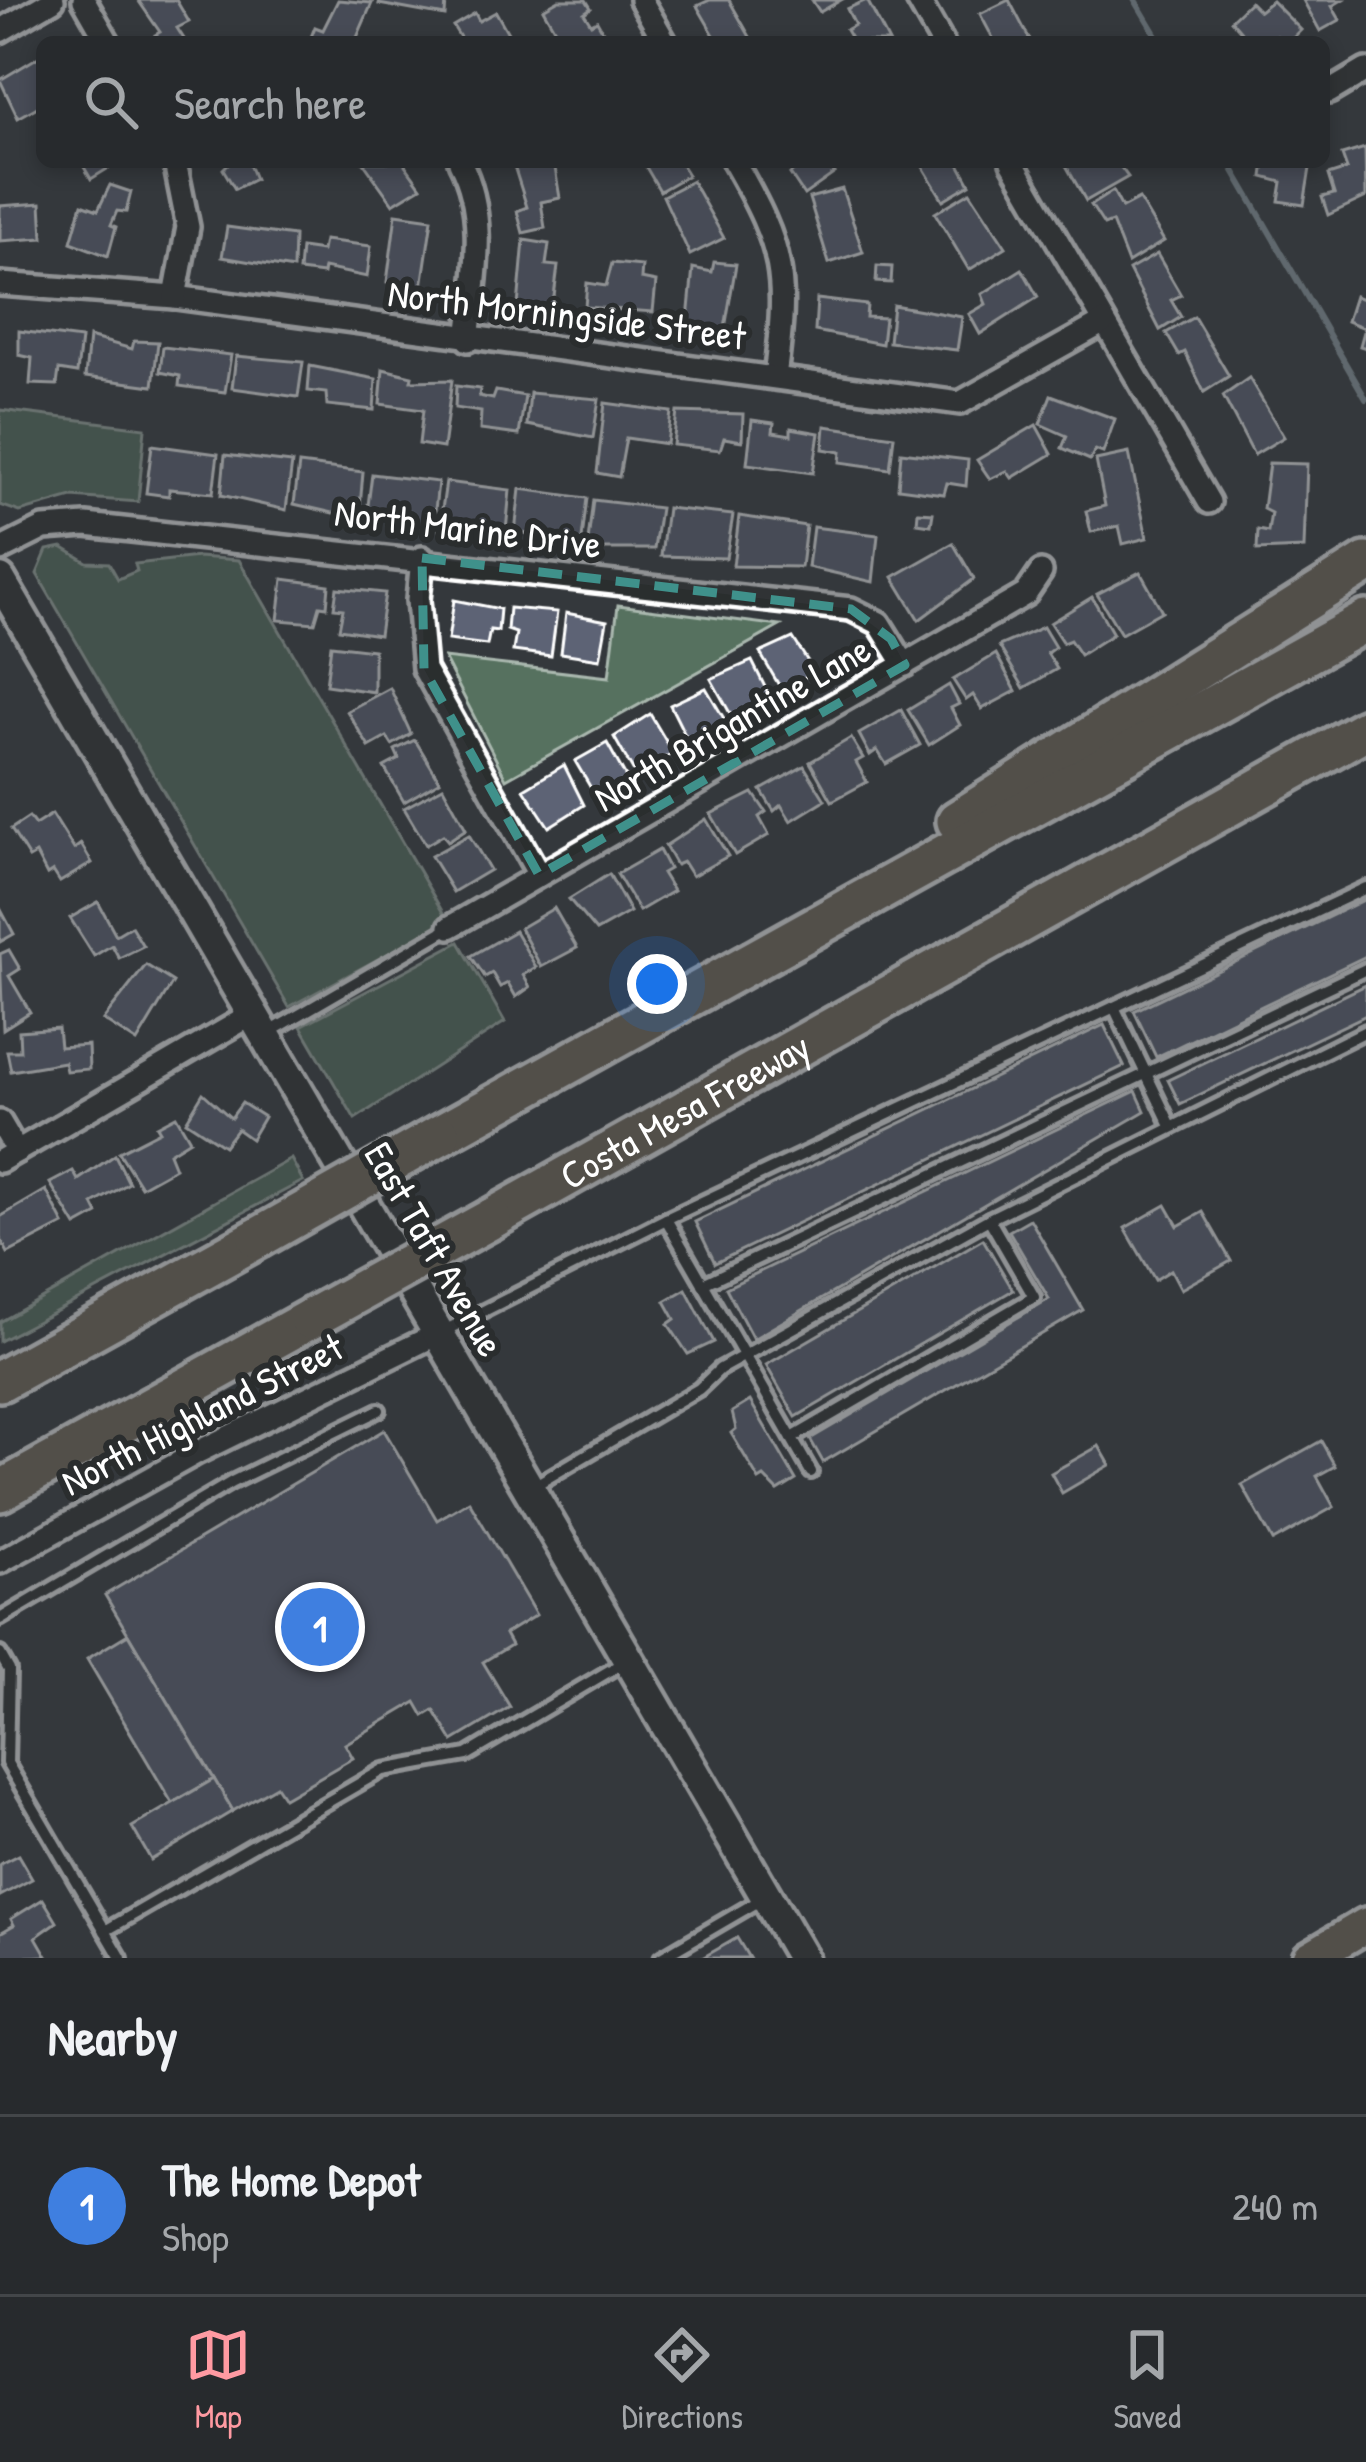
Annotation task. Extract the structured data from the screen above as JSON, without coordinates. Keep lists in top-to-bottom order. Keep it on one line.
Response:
{"streets":{"highway":["Costa Mesa Freeway"],"main road":["East Taft Avenue"],"street":["North Morningside Street","North Marine Drive","North Brigantine Lane","North Highland Street"]},"crossings":[["North Marine Drive","North Brigantine Lane"],["East Taft Avenue","North Highland Street"]],"page":{"search":"Search here","pins":"1","heading":"Nearby","list":[{"mark":"1","name":"The Home Depot","note":"Shop","value":"240 m"}],"nav":["Map","Directions","Saved"]}}
